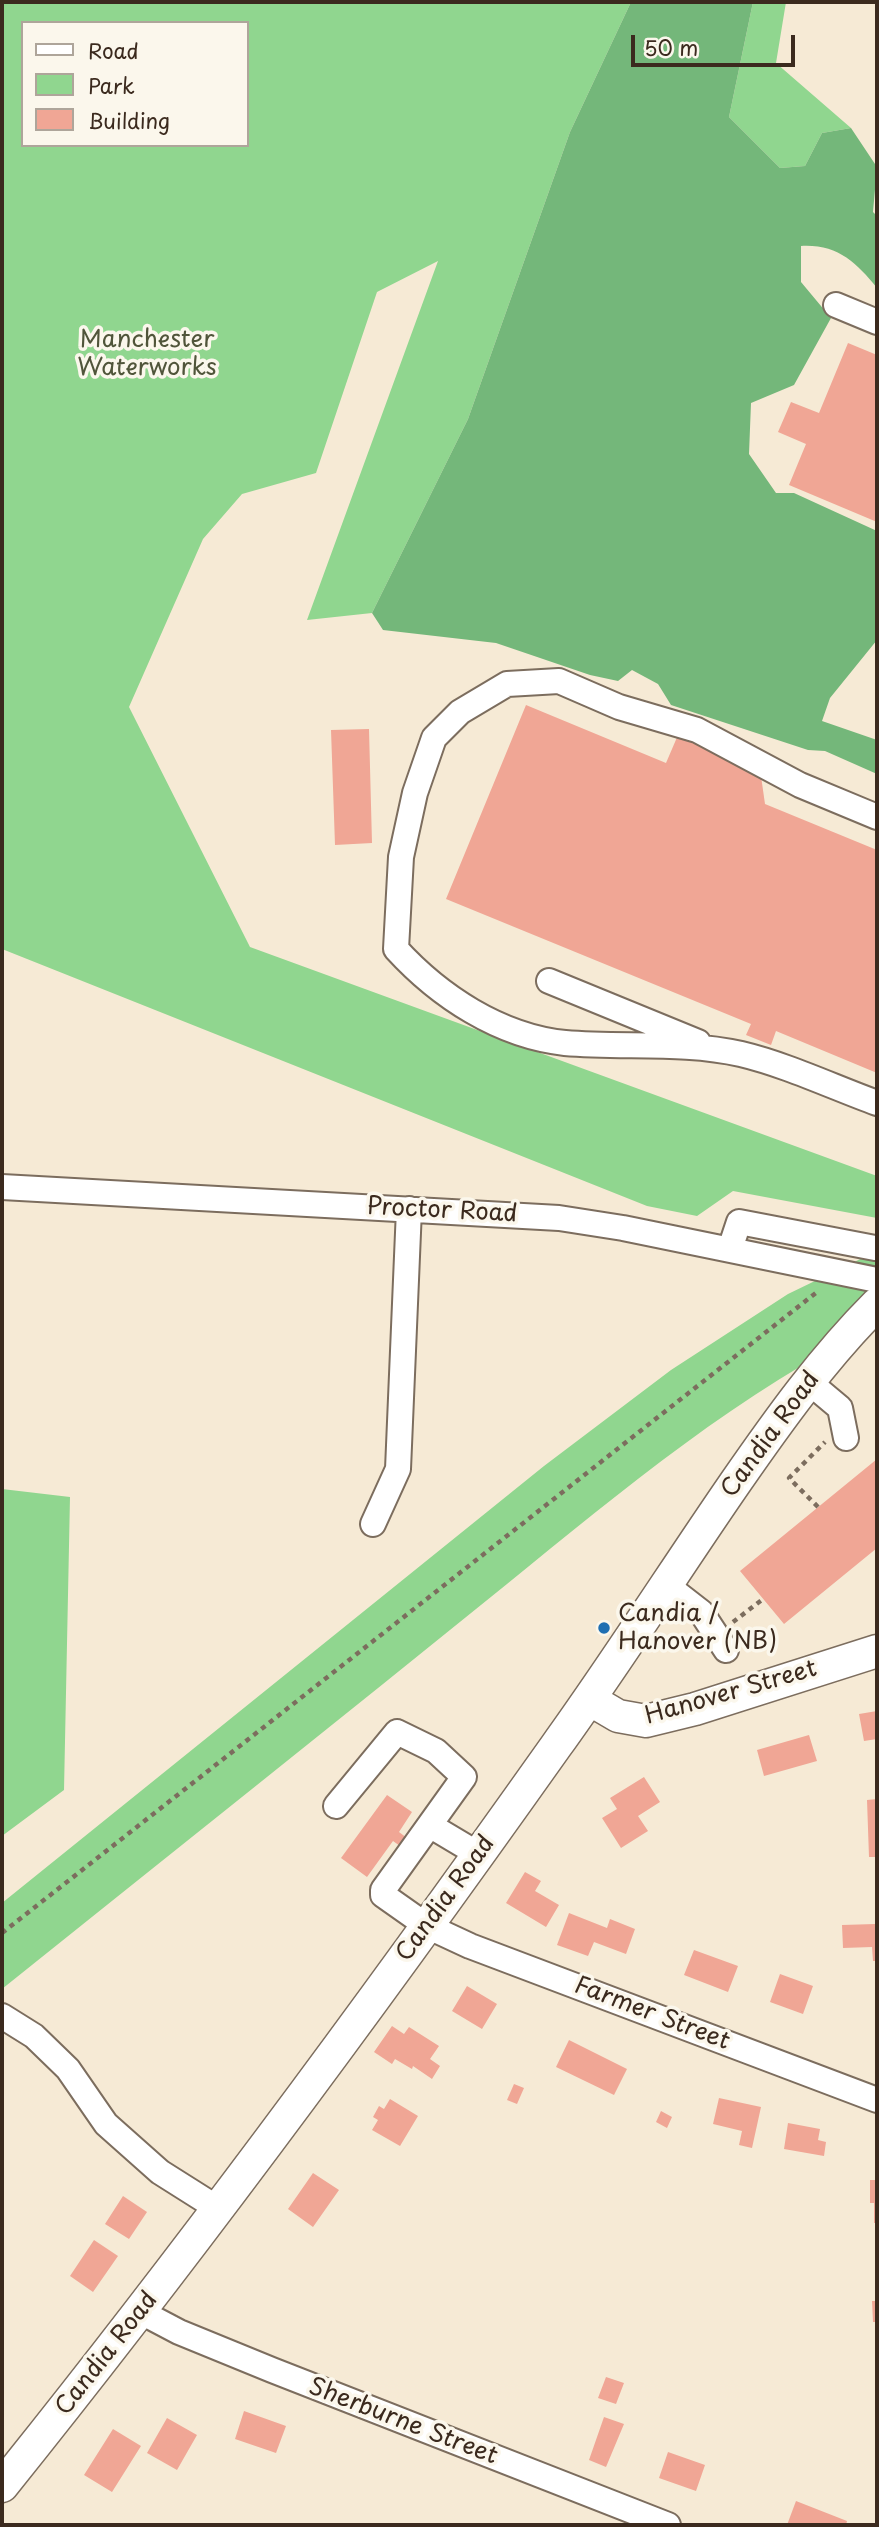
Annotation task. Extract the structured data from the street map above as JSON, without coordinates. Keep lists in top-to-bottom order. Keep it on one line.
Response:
{"streets":{"main road":["Candia Road","Hanover Street"],"street":["Proctor Road","Farmer Street","Sherburne Street"]},"crossings":[["Candia Road","Hanover Street"],["Candia Road","Farmer Street"],["Candia Road","Sherburne Street"]],"parks":["Manchester Waterworks"],"places":["Candia / Hanover (NB)"],"legend":["Road","Park","Building"],"scale_bar":"50 m"}
